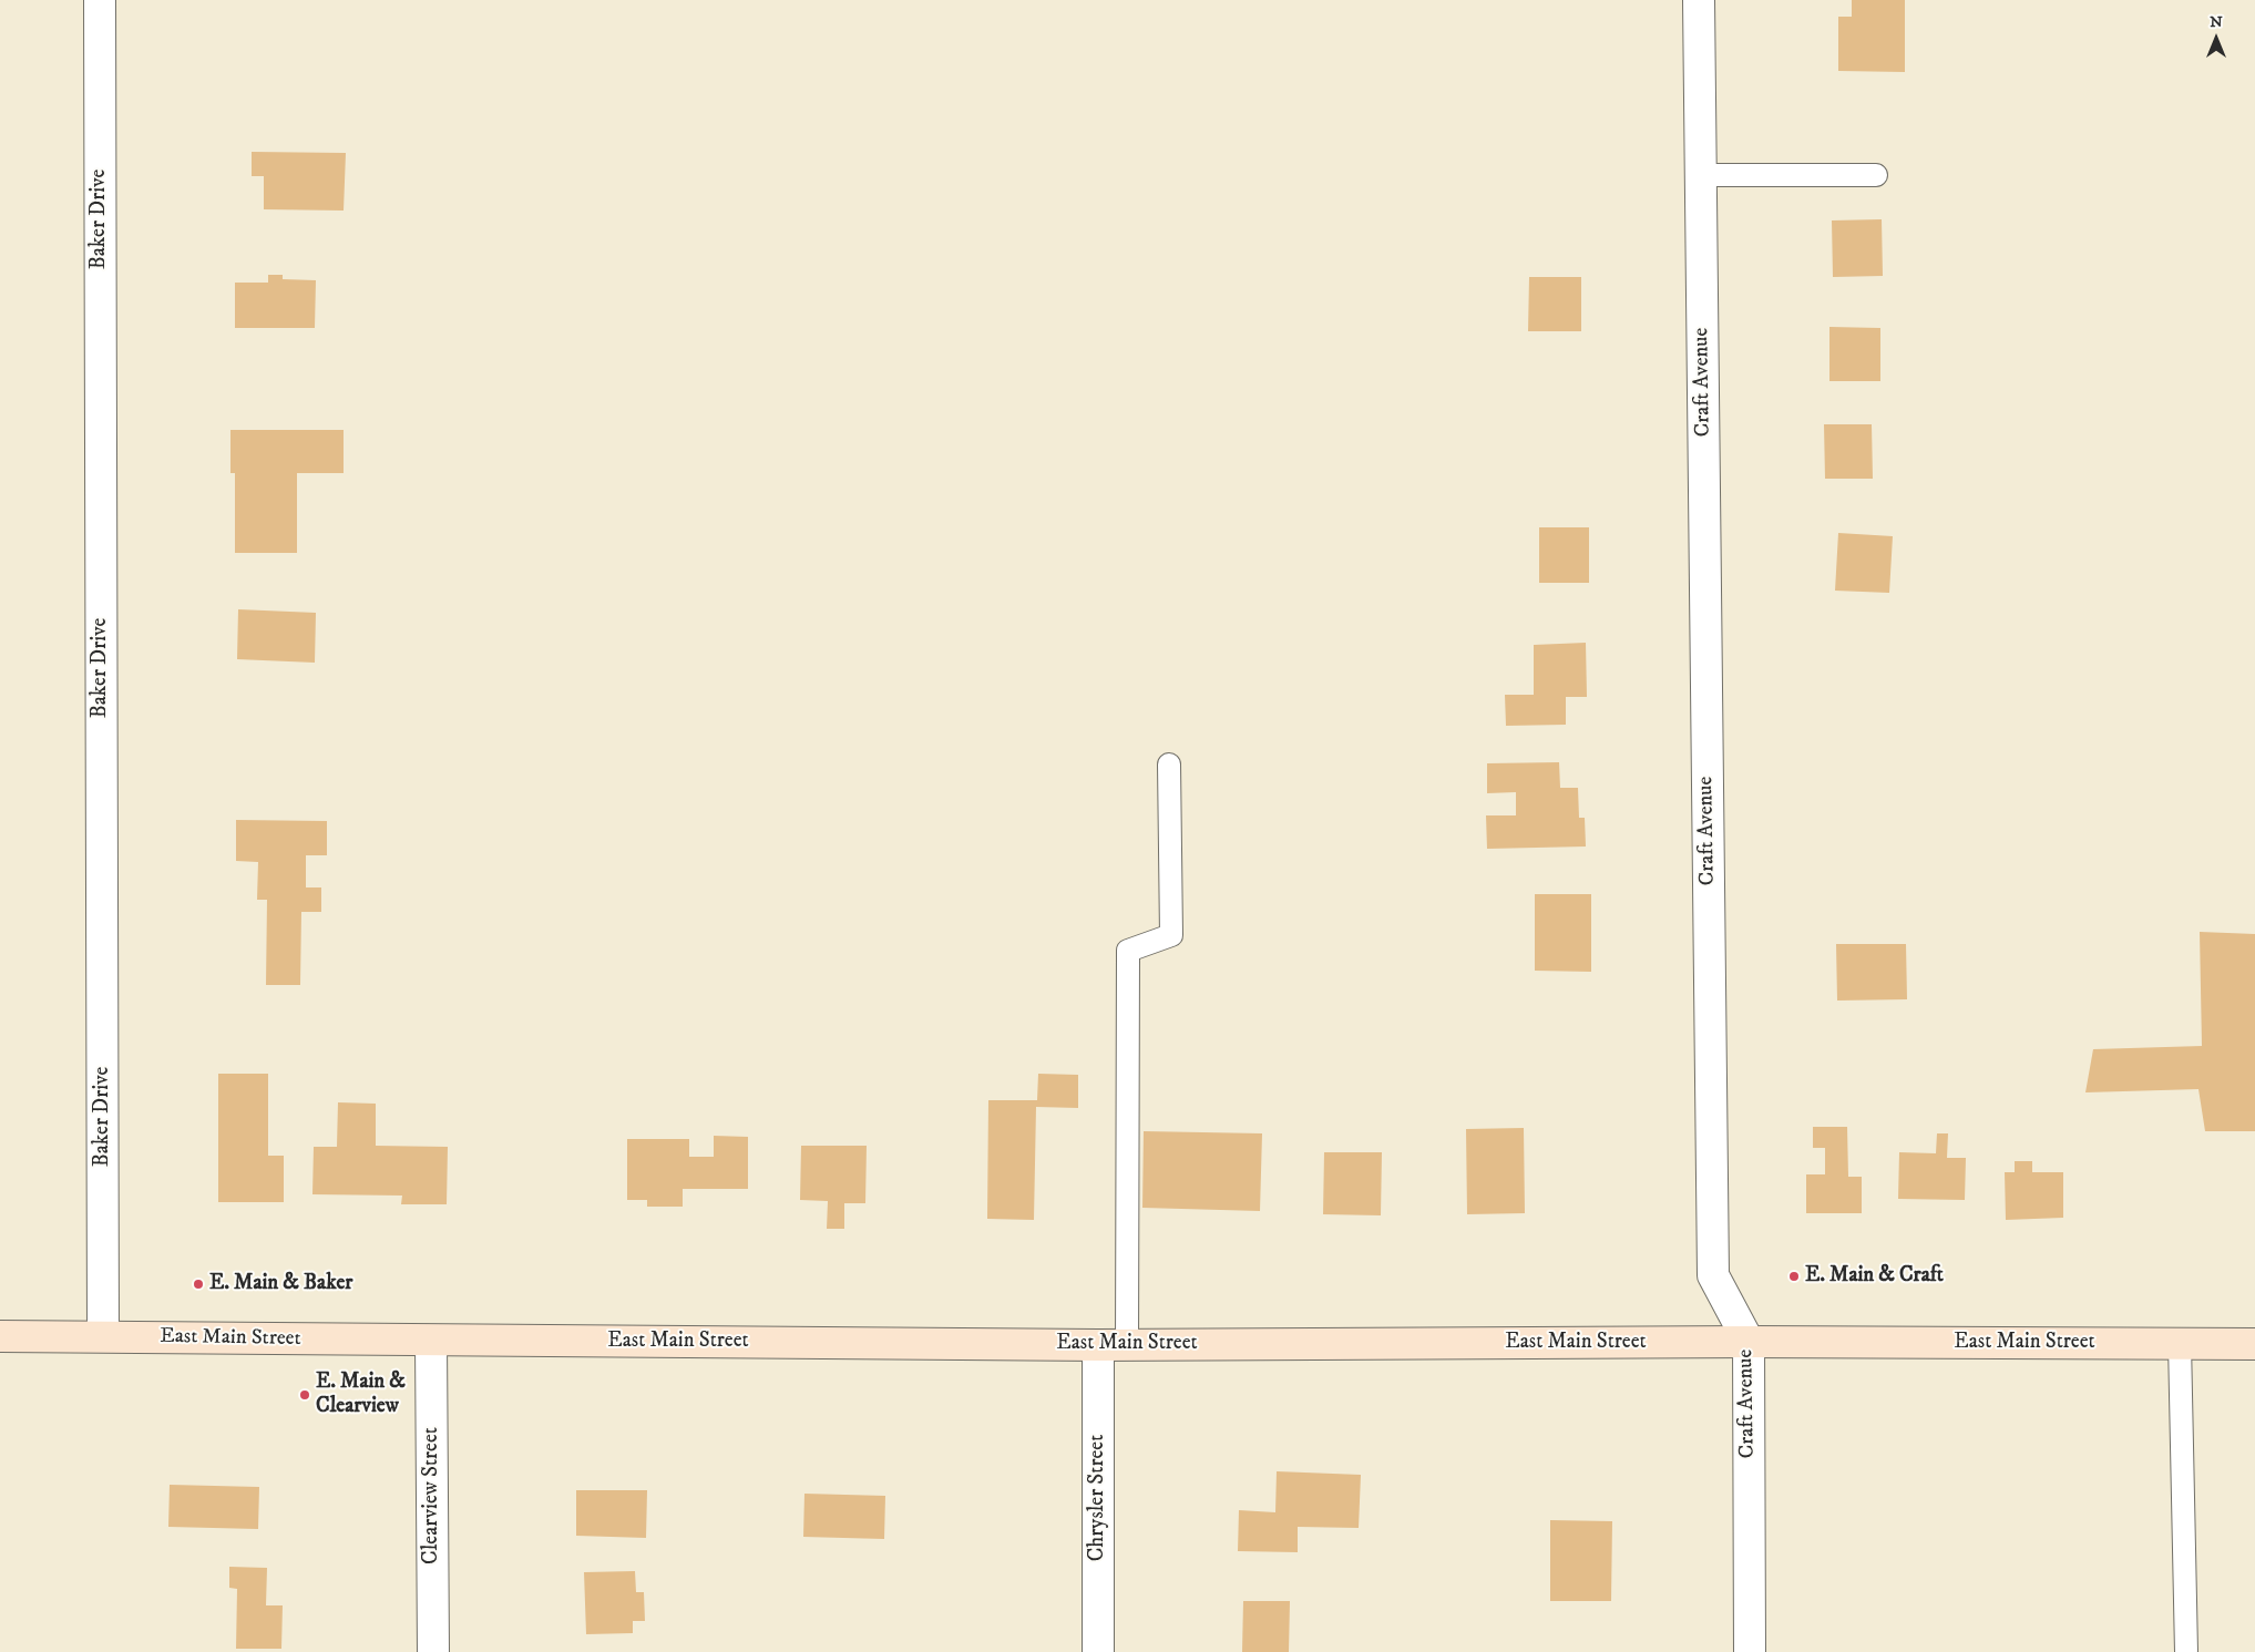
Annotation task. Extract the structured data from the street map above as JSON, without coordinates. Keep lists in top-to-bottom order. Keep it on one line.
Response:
{"streets":{"street":["Baker Drive","Craft Avenue","East Main Street","Clearview Street","Chrysler Street"]},"crossings":[["Baker Drive","East Main Street"],["Craft Avenue","East Main Street"],["East Main Street","Clearview Street"],["East Main Street","Chrysler Street"]],"places":["E. Main & Craft","E. Main & Baker","E. Main & Clearview"],"north":"top"}
